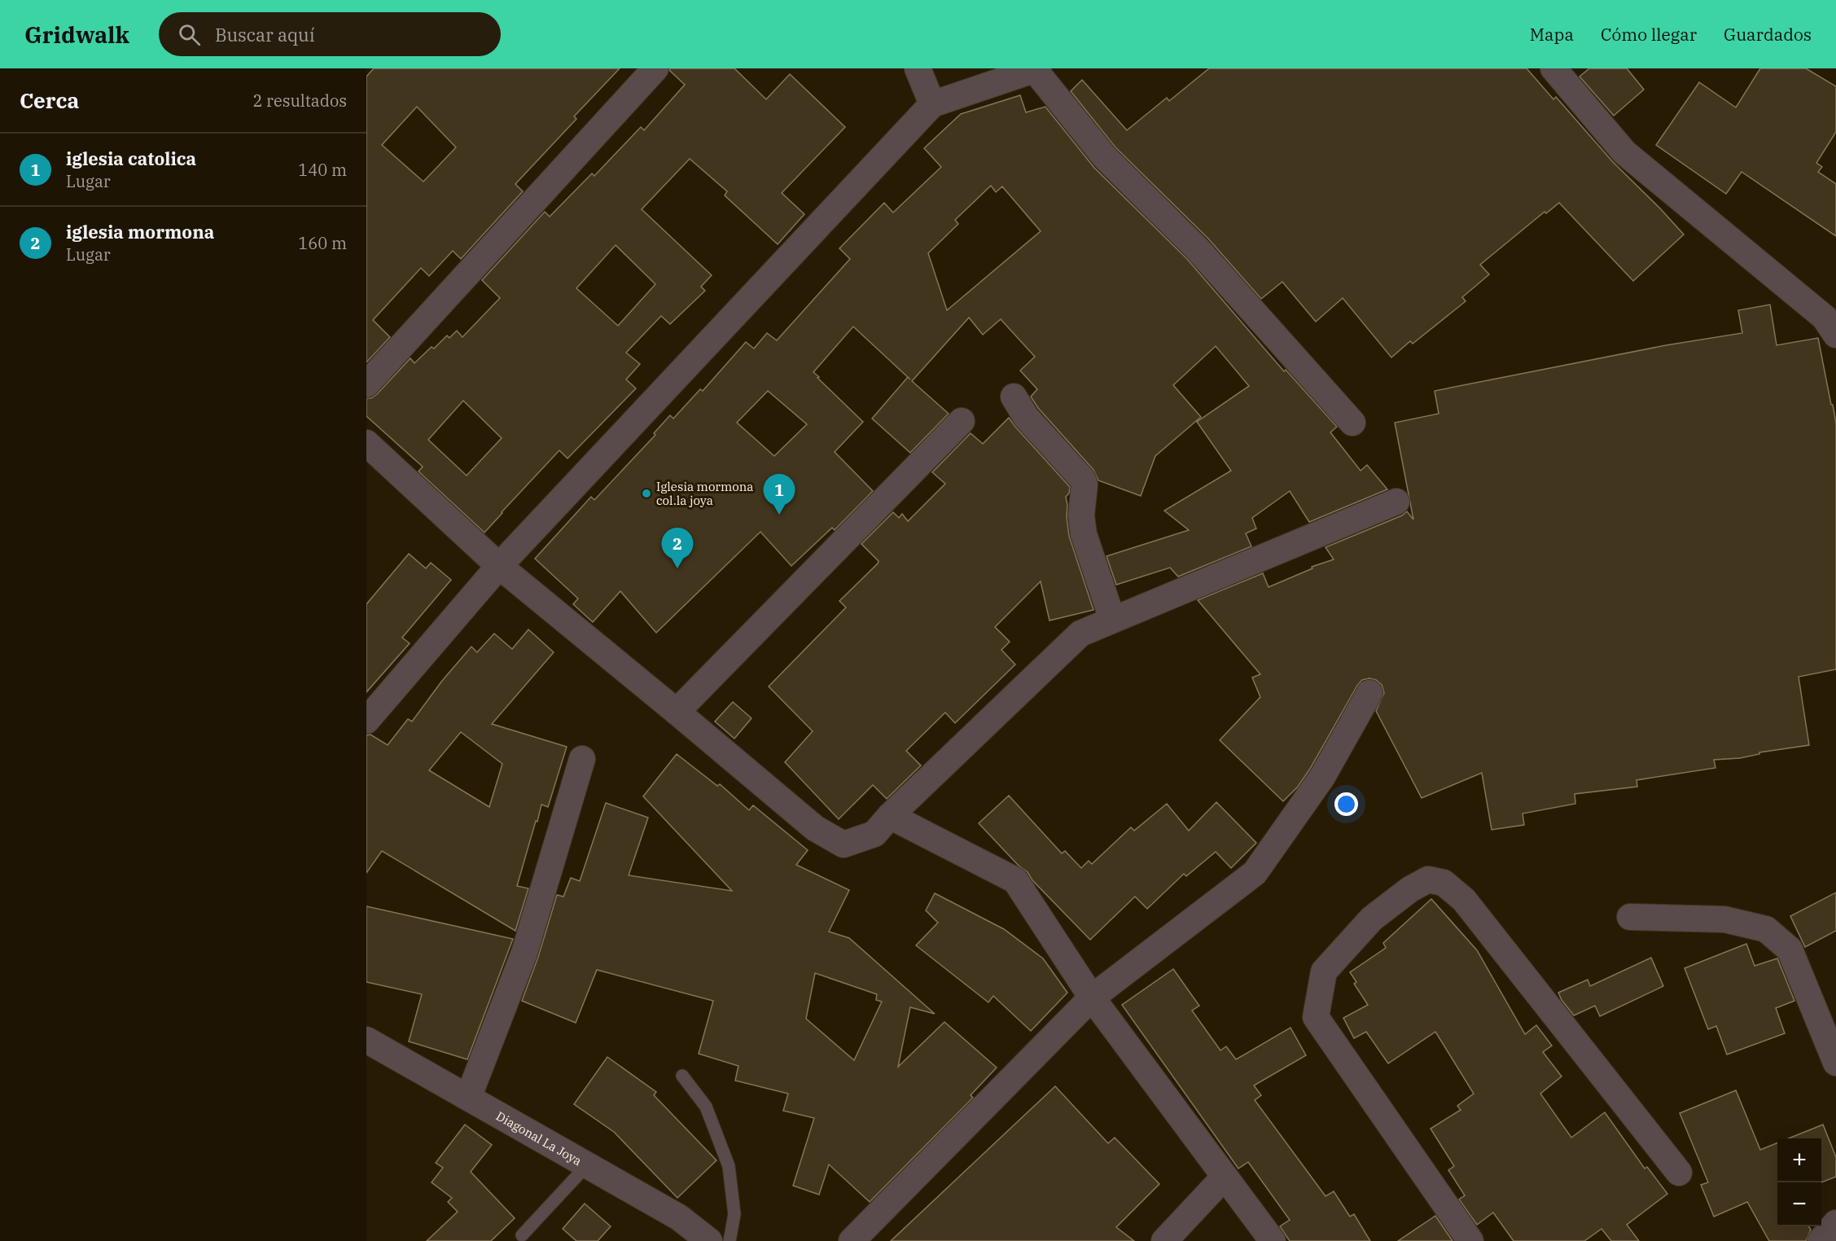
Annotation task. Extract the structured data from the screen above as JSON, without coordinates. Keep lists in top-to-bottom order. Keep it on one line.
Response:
{"streets":{"street":["Diagonal La Joya"]},"places":["Iglesia mormona col.la joya"],"page":{"header":"Gridwalk","search":"Buscar aquí","nav":["Mapa","Cómo llegar","Guardados"],"heading":["Cerca","2 resultados"],"list":[{"mark":"1","name":"iglesia catolica","note":"Lugar","value":"140 m"},{"mark":"2","name":"iglesia mormona","note":"Lugar","value":"160 m"}],"pins":["1","2"],"map_buttons":["+","−"]}}
